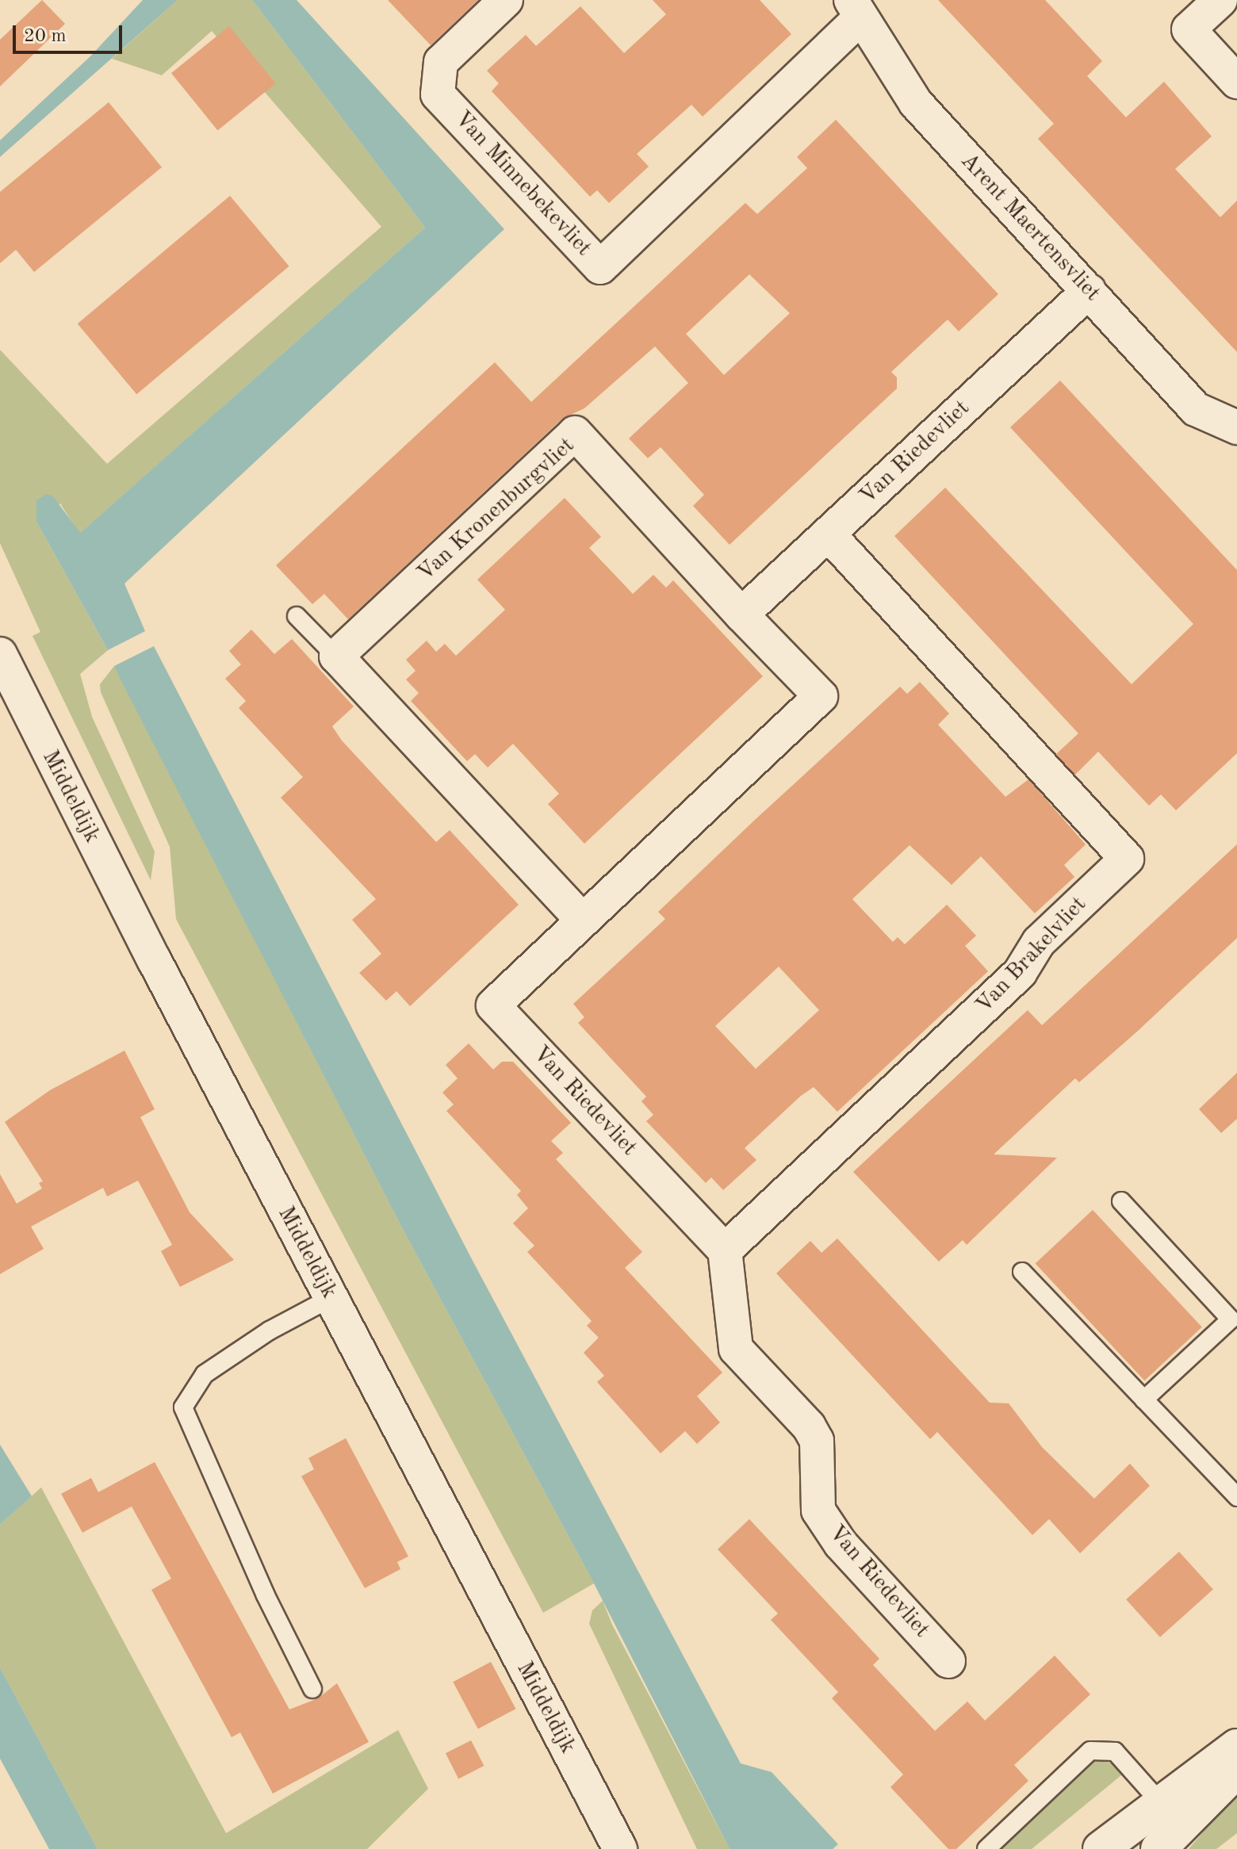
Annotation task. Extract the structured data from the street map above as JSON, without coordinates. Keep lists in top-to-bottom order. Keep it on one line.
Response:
{"streets":{"street":["Van Minnebekevliet","Arent Maertensvliet","Van Riedevliet","Van Kronenburgvliet","Middeldijk","Van Brakelvliet"]},"crossings":[["Van Minnebekevliet","Arent Maertensvliet"],["Arent Maertensvliet","Van Riedevliet"],["Van Riedevliet","Van Kronenburgvliet"],["Van Riedevliet","Van Brakelvliet"]],"scale_bar":"20 m"}
